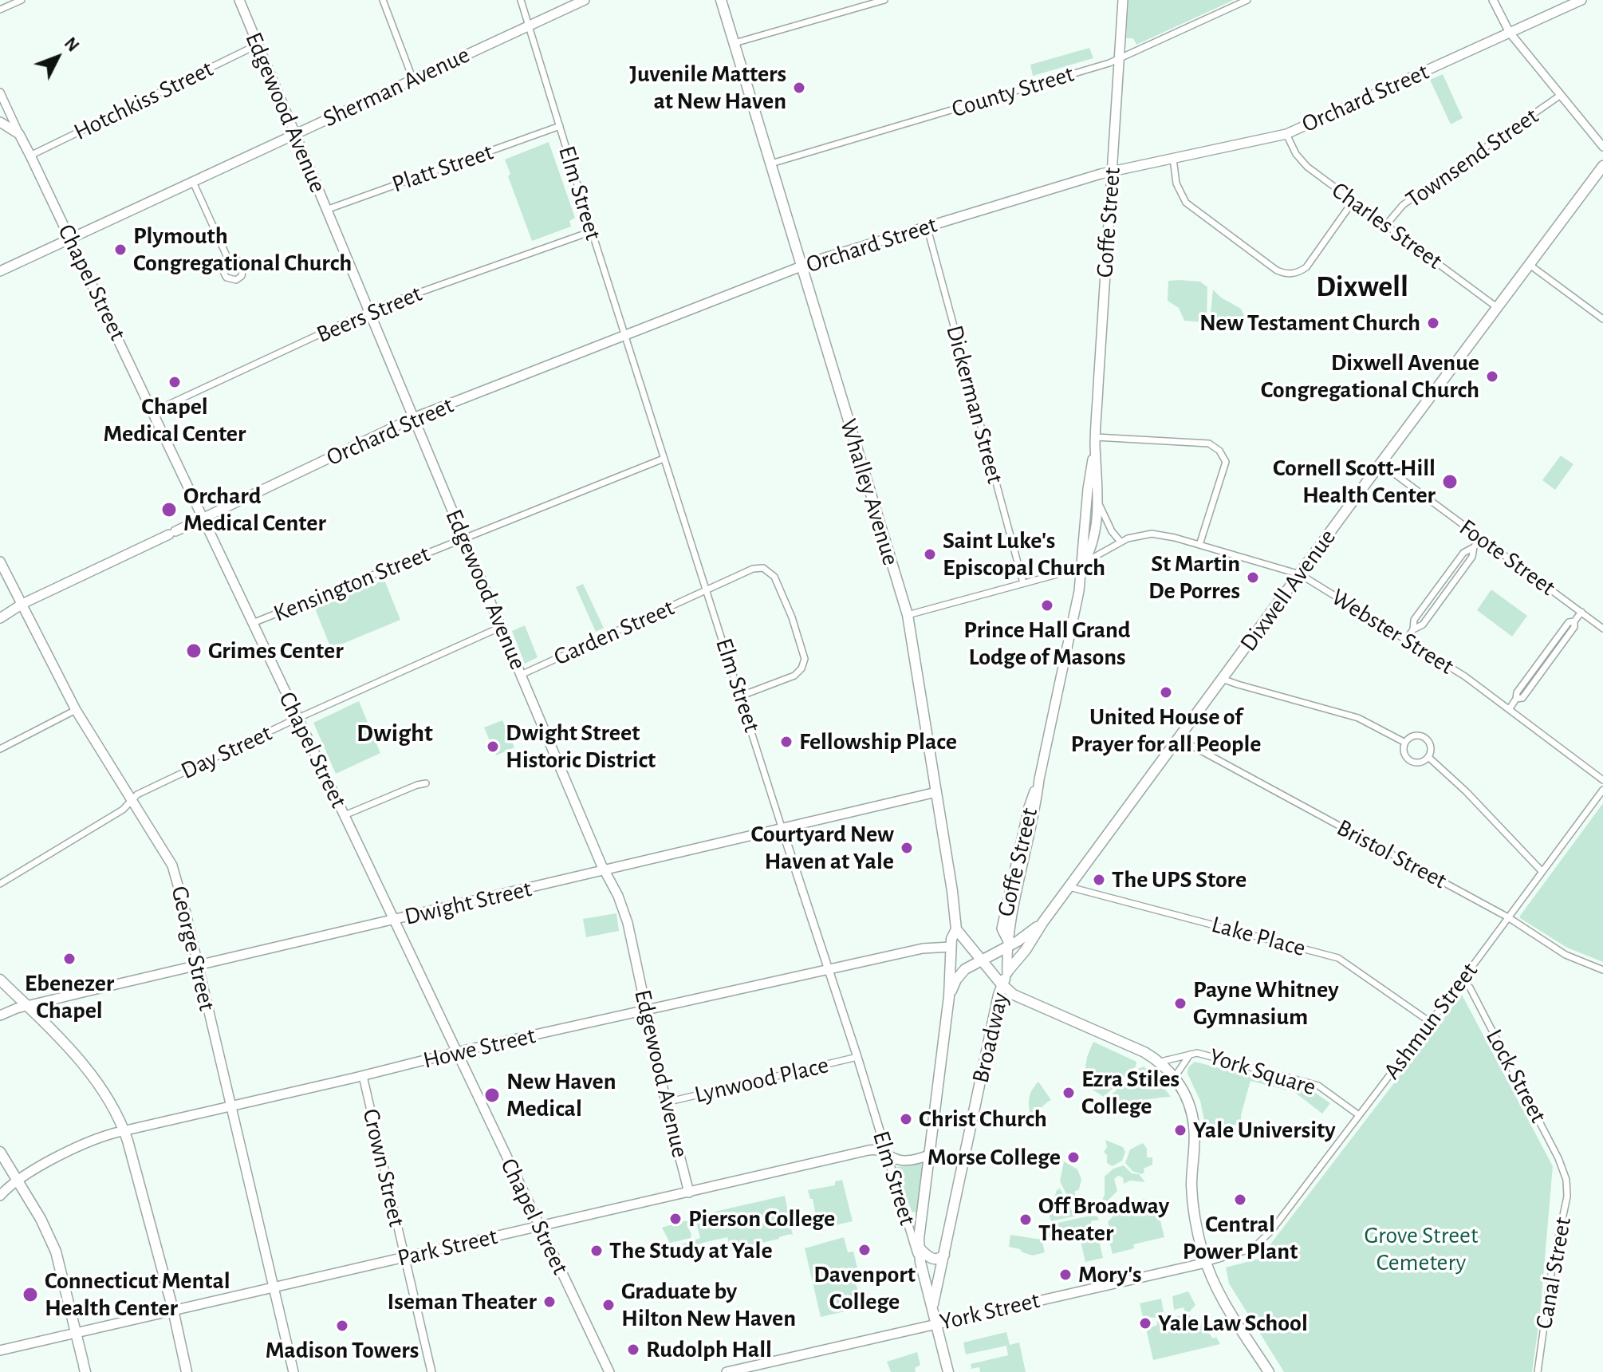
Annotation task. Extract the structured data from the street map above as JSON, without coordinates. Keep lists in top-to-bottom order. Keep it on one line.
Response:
{"streets":{"main road":["Sherman Avenue","Orchard Street","Edgewood Avenue","Elm Street","Goffe Street","Chapel Street","Whalley Avenue","Dixwell Avenue","Dwight Street","George Street","Broadway","Howe Street","Park Street","York Street"],"street":["County Street","Hotchkiss Street","Townsend Street","Platt Street","Charles Street","Beers Street","Dickerman Street","Foote Street","Kensington Street","Webster Street","Garden Street","Day Street","Bristol Street","Lake Place","Ashmun Street","York Square","Lock Street","Lynwood Place","Crown Street","Canal Street"]},"crossings":[["Sherman Avenue","Edgewood Avenue"],["Sherman Avenue","Elm Street"],["Sherman Avenue","Chapel Street"],["County Street","Goffe Street"],["County Street","Whalley Avenue"],["Orchard Street","Edgewood Avenue"],["Orchard Street","Elm Street"],["Orchard Street","Goffe Street"],["Orchard Street","Charles Street"],["Orchard Street","Chapel Street"],["Orchard Street","Dickerman Street"],["Orchard Street","Whalley Avenue"],["Orchard Street","George Street"],["Hotchkiss Street","Edgewood Avenue"],["Hotchkiss Street","Chapel Street"],["Edgewood Avenue","Platt Street"],["Edgewood Avenue","Beers Street"],["Edgewood Avenue","Kensington Street"],["Edgewood Avenue","Garden Street"],["Edgewood Avenue","Day Street"],["Edgewood Avenue","Dwight Street"],["Edgewood Avenue","Howe Street"],["Edgewood Avenue","Lynwood Place"],["Edgewood Avenue","Park Street"],["Townsend Street","Charles Street"],["Platt Street","Elm Street"],["Elm Street","Beers Street"],["Elm Street","Kensington Street"],["Elm Street","Garden Street"],["Elm Street","Dwight Street"],["Elm Street","Broadway"],["Elm Street","Howe Street"],["Elm Street","Lynwood Place"],["Elm Street","Park Street"],["Elm Street","York Street"],["Goffe Street","Dixwell Avenue"],["Goffe Street","Webster Street"],["Goffe Street","Broadway"],["Charles Street","Dixwell Avenue"],["Chapel Street","Beers Street"],["Chapel Street","Kensington Street"],["Chapel Street","Day Street"],["Chapel Street","Dwight Street"],["Chapel Street","Howe Street"],["Chapel Street","Park Street"],["Dickerman Street","Webster Street"],["Whalley Avenue","Dixwell Avenue"],["Whalley Avenue","Webster Street"],["Whalley Avenue","Dwight Street"],["Whalley Avenue","Broadway"],["Whalley Avenue","Howe Street"],["Foote Street","Dixwell Avenue"],["Dixwell Avenue","Webster Street"],["Dixwell Avenue","Bristol Street"],["Dixwell Avenue","Lake Place"],["Dixwell Avenue","Broadway"],["Day Street","George Street"],["Bristol Street","Ashmun Street"],["Dwight Street","George Street"],["Lake Place","Ashmun Street"],["George Street","Howe Street"],["George Street","Park Street"],["Ashmun Street","York Square"],["Ashmun Street","Lock Street"],["Ashmun Street","York Street"],["Broadway","Park Street"],["Howe Street","Crown Street"],["Lock Street","Canal Street"],["Crown Street","Park Street"]],"districts":["Dixwell","Dwight"],"parks":["Grove Street Cemetery"],"places":["Juvenile Matters at New Haven","Plymouth Congregational Church","New Testament Church","Dixwell Avenue Congregational Church","Chapel Medical Center","Cornell Scott-Hill Health Center","Orchard Medical Center","Saint Luke's Episcopal Church","St Martin De Porres","Prince Hall Grand Lodge of Masons","Grimes Center","United House of Prayer for all People","Fellowship Place","Dwight Street Historic District","Courtyard New Haven at Yale","The UPS Store","Ebenezer Chapel","Payne Whitney Gymnasium","Ezra Stiles College","New Haven Medical","Christ Church","Yale University","Morse College","Central Power Plant","Pierson College","Off Broadway Theater","Davenport College","The Study at Yale","Mory's","Connecticut Mental Health Center","Iseman Theater","Graduate by Hilton New Haven","Yale Law School","Madison Towers","Rudolph Hall"],"north":"top right"}
